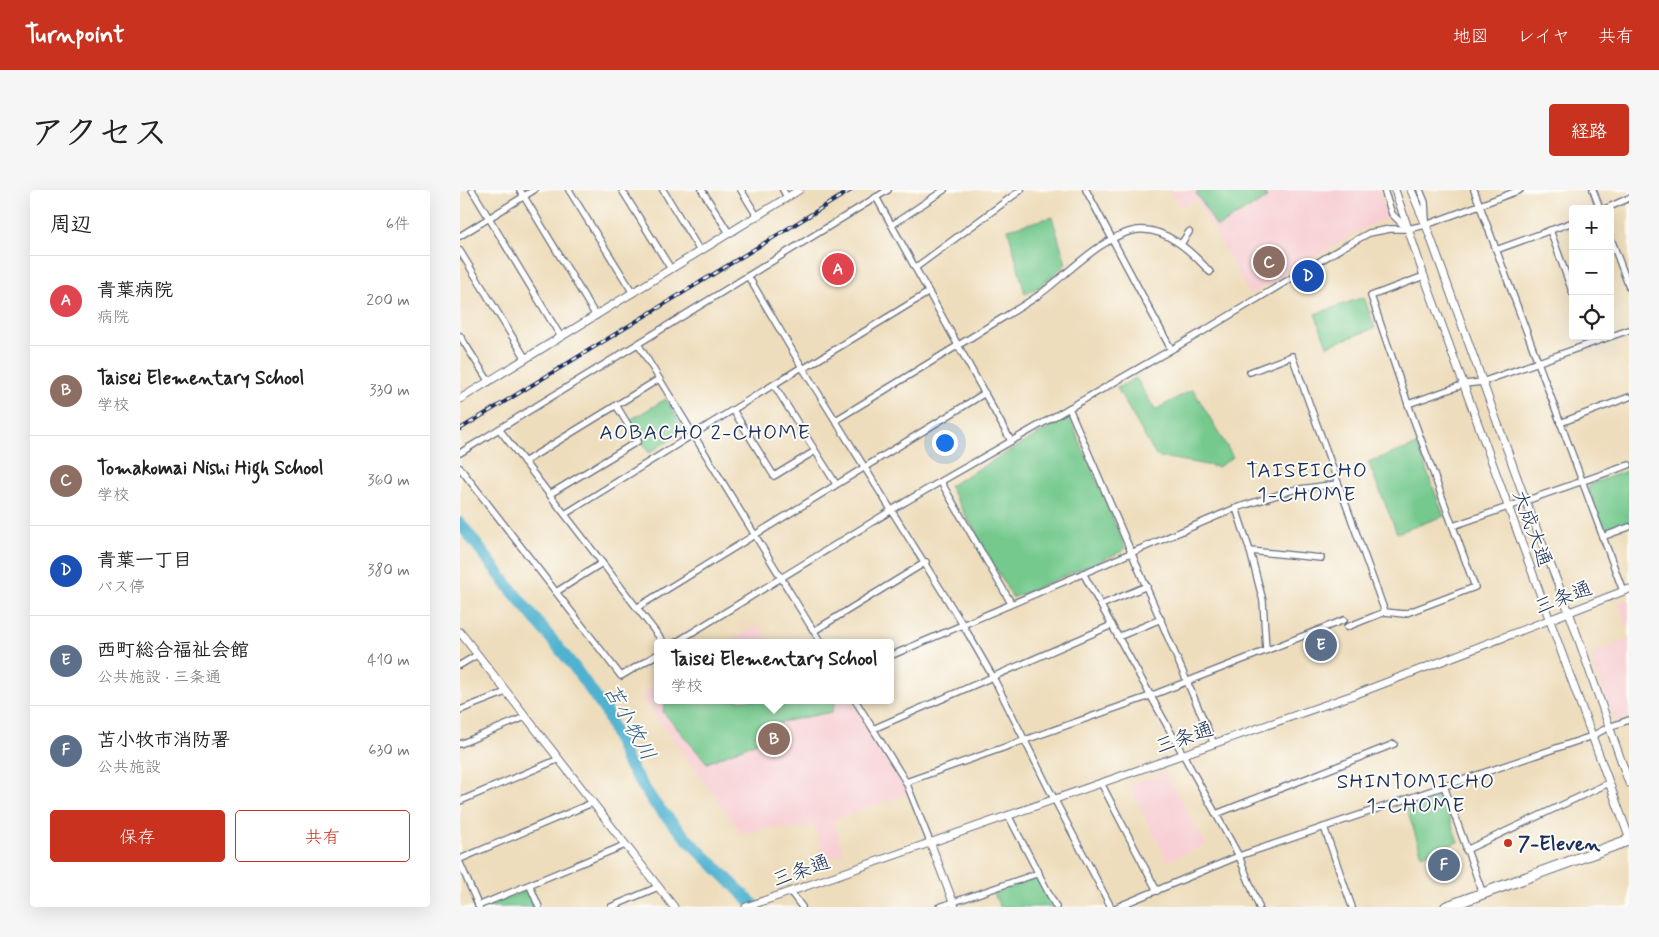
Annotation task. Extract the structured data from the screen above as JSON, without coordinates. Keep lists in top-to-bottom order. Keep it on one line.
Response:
{"streets":{"street":["大成大通","三条通"]},"crossings":[["大成大通","三条通"]],"districts":["AOBACHO 2-CHOME","TAISEICHO 1-CHOME","SHINTOMICHO 1-CHOME"],"water":["苫小牧川"],"places":["7-Eleven"],"page":{"header":"Turnpoint","nav":["地図","レイヤ","共有"],"title":"アクセス","buttons":["経路",["保存","共有"]],"heading":["周辺","6件"],"map_buttons":["+","−"],"pins":["C","A","D","E","B","F"],"list":[{"mark":"A","name":"青葉病院","note":"病院","value":"200 m"},{"mark":"B","name":"Taisei Elementary School","note":"学校","value":"330 m"},{"mark":"C","name":"Tomakomai Nishi High School","note":"学校","value":"360 m"},{"mark":"D","name":"青葉一丁目","note":"バス停","value":"380 m"},{"mark":"E","name":"西町総合福祉会館","note":"公共施設 · 三条通","value":"410 m"},{"mark":"F","name":"苫小牧市消防署","note":"公共施設","value":"630 m"}],"popup":["Taisei Elementary School","学校"]}}
